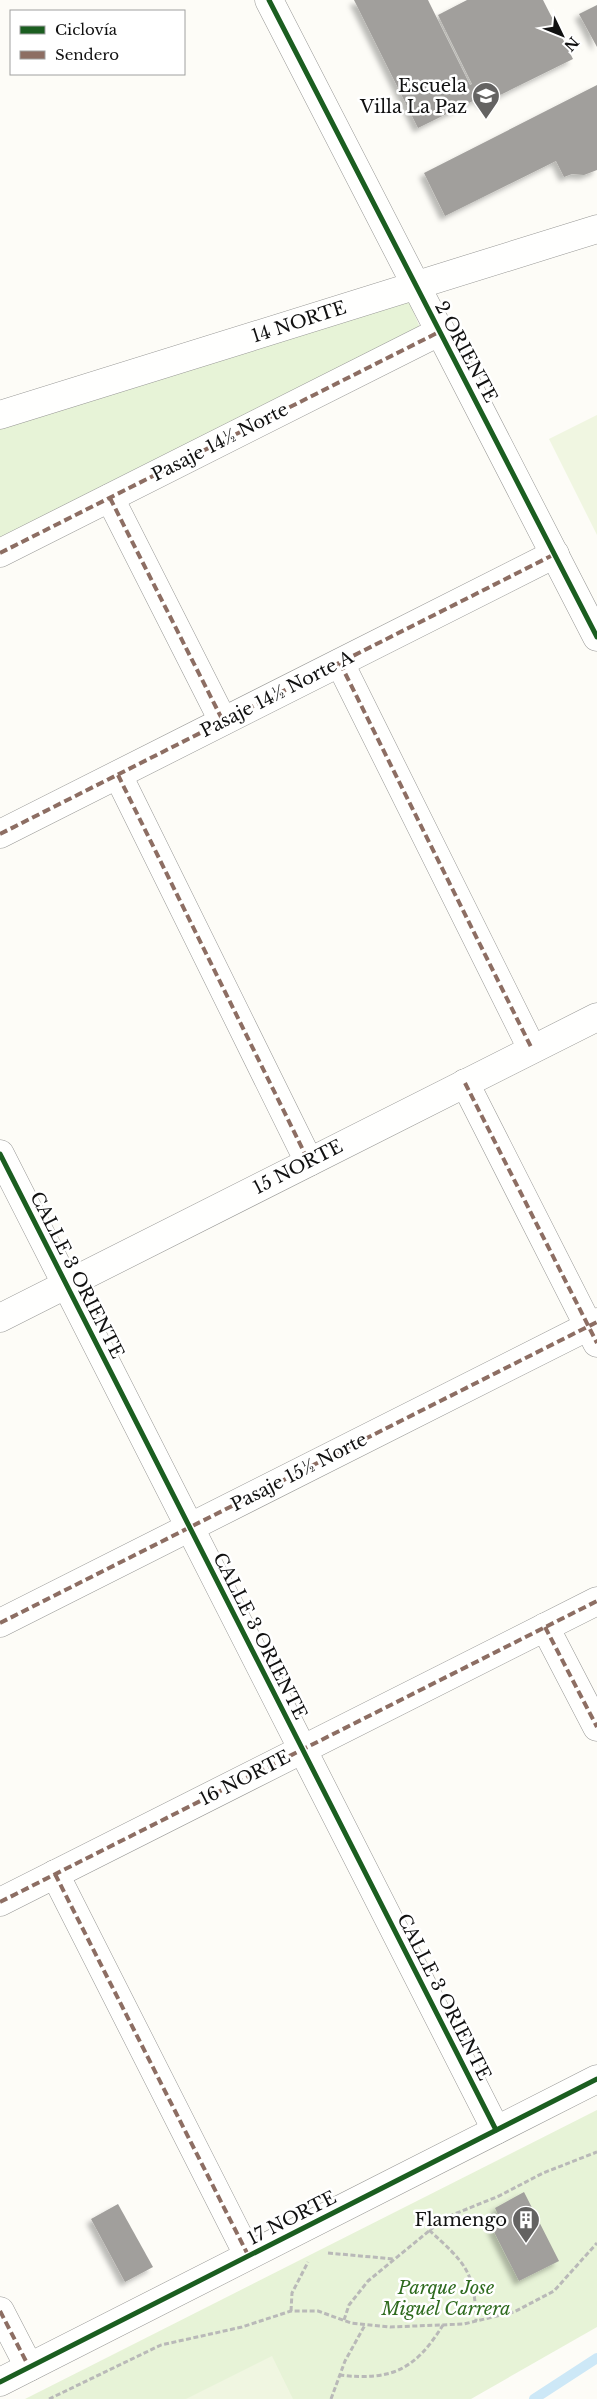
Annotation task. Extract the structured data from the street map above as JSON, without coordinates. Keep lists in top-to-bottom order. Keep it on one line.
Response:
{"streets":{"street":["14 NORTE","2 ORIENTE","Pasaje 14½ Norte","Pasaje 14½ Norte A","15 NORTE","CALLE 3 ORIENTE","Pasaje 15½ Norte","16 NORTE","17 NORTE"]},"crossings":[["14 NORTE","2 ORIENTE"],["2 ORIENTE","Pasaje 14½ Norte"],["2 ORIENTE","Pasaje 14½ Norte A"],["15 NORTE","CALLE 3 ORIENTE"],["CALLE 3 ORIENTE","Pasaje 15½ Norte"],["CALLE 3 ORIENTE","16 NORTE"],["CALLE 3 ORIENTE","17 NORTE"]],"parks":["Parque Jose Miguel Carrera"],"places":{"school or university":["Escuela Villa La Paz"],"building":["Flamengo"]},"legend":["Ciclovía","Sendero"],"north":"bottom right"}
